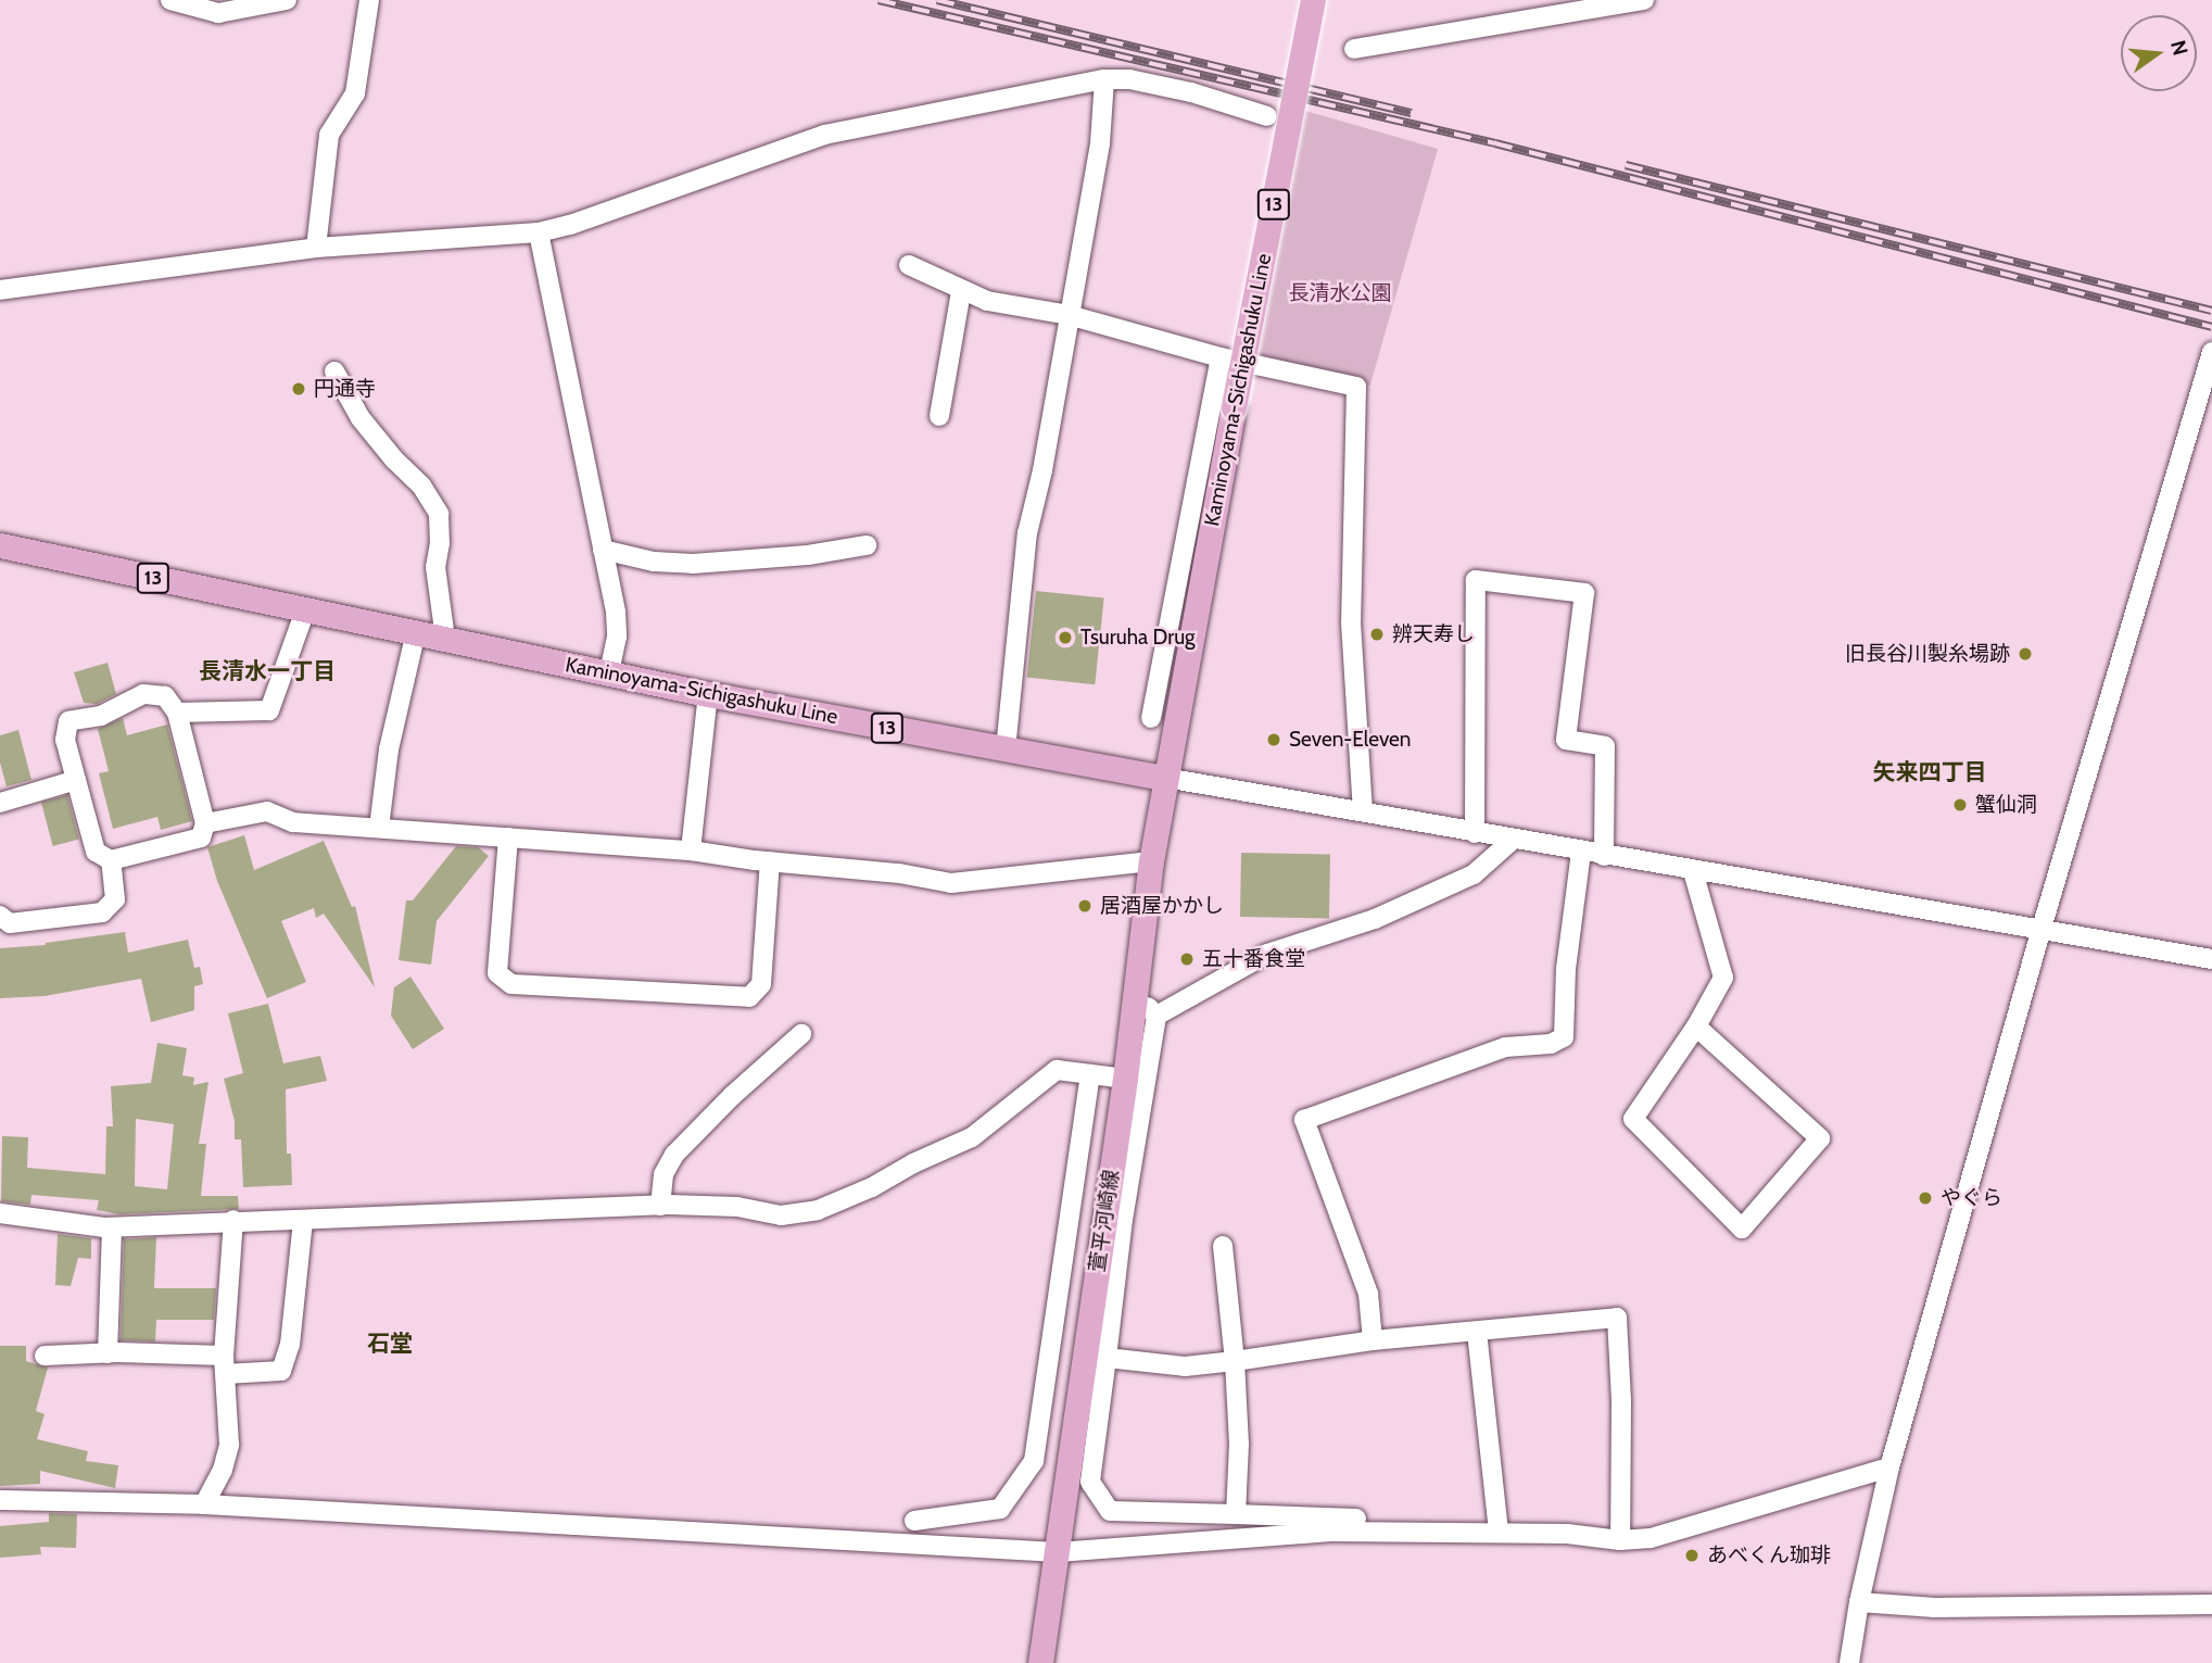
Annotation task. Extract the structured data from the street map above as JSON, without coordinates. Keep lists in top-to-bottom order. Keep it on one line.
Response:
{"streets":{"main road":["13","Kaminoyama-Sichigashuku Line","萱平河崎線"]},"crossings":[["Kaminoyama-Sichigashuku Line","萱平河崎線"]],"districts":["長清水一丁目","矢来四丁目","石堂"],"parks":["長清水公園"],"places":["円通寺","辨天寿し","Tsuruha Drug","旧長谷川製糸場跡","Seven-Eleven","蟹仙洞","居酒屋かかし","五十番食堂","やぐら","あべくん珈琲"],"north":"right"}
